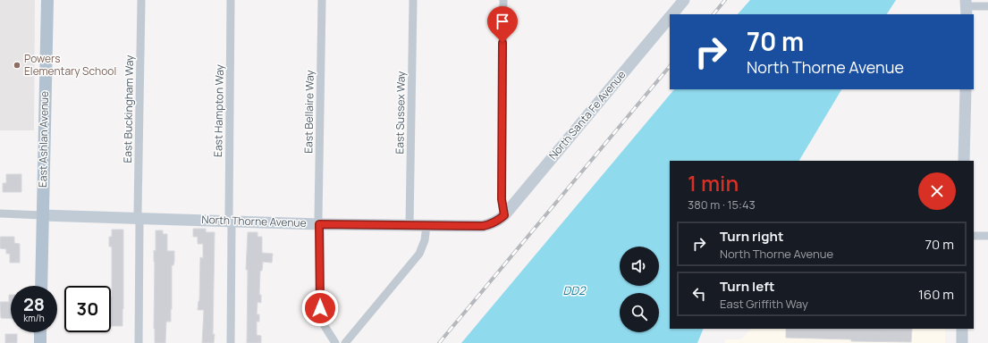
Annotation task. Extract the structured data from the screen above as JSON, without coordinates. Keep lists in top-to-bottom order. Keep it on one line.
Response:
{"streets":{"main road":["East Ashlan Avenue"],"street":["East Buckingham Way","East Hampton Way","East Bellaire Way","East Sussex Way","North Santa Fe Avenue","North Thorne Avenue"]},"crossings":[["East Buckingham Way","North Thorne Avenue"],["East Hampton Way","North Thorne Avenue"],["East Bellaire Way","North Thorne Avenue"],["East Sussex Way","North Thorne Avenue"],["North Santa Fe Avenue","North Thorne Avenue"],["East Ashlan Avenue","North Thorne Avenue"]],"water":["DD2"],"places":["Powers Elementary School"],"page":{"turn":["70 m","North Thorne Avenue"],"heading":["1 min","380 m · 15:43"],"list":[{"name":"Turn right","note":"North Thorne Avenue","value":"70 m"},{"name":"Turn left","note":"East Griffith Way","value":"160 m"}],"speed":"28 km/h","limit":"30"}}
